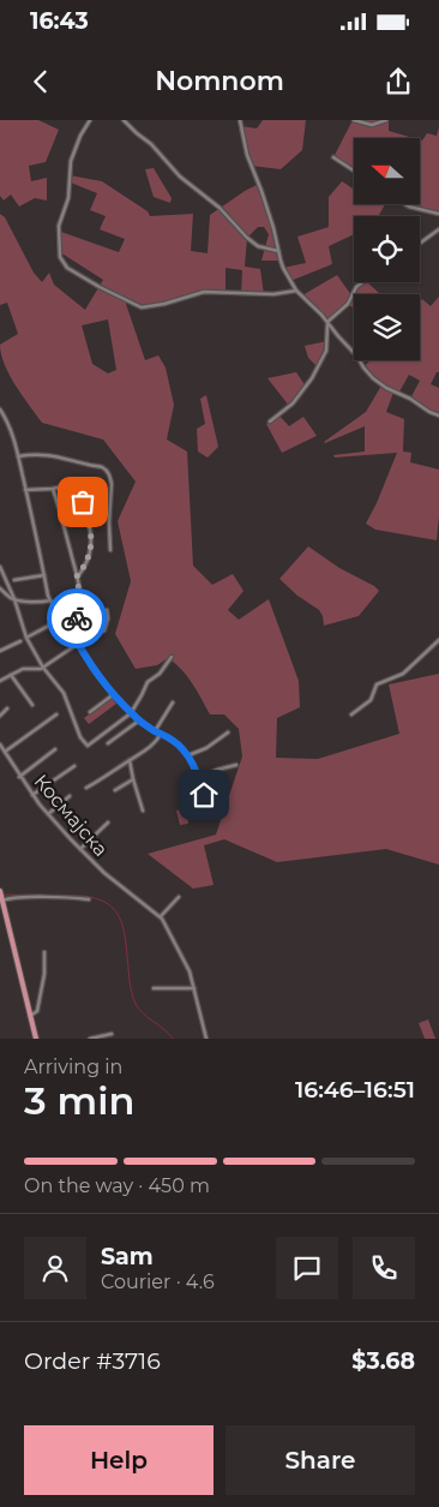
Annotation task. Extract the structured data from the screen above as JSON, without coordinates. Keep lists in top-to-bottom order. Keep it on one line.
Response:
{"streets":{"street":["Космајска"]},"north":"left","page":{"status":"16:43","header":"Nomnom","heading":["3 min","Arriving in","16:46–16:51"],"panel":["Sam","Courier · 4.6","Order #3716","$3.68"],"bar":"On the way · 450 m","buttons":["Help","Share"]}}
